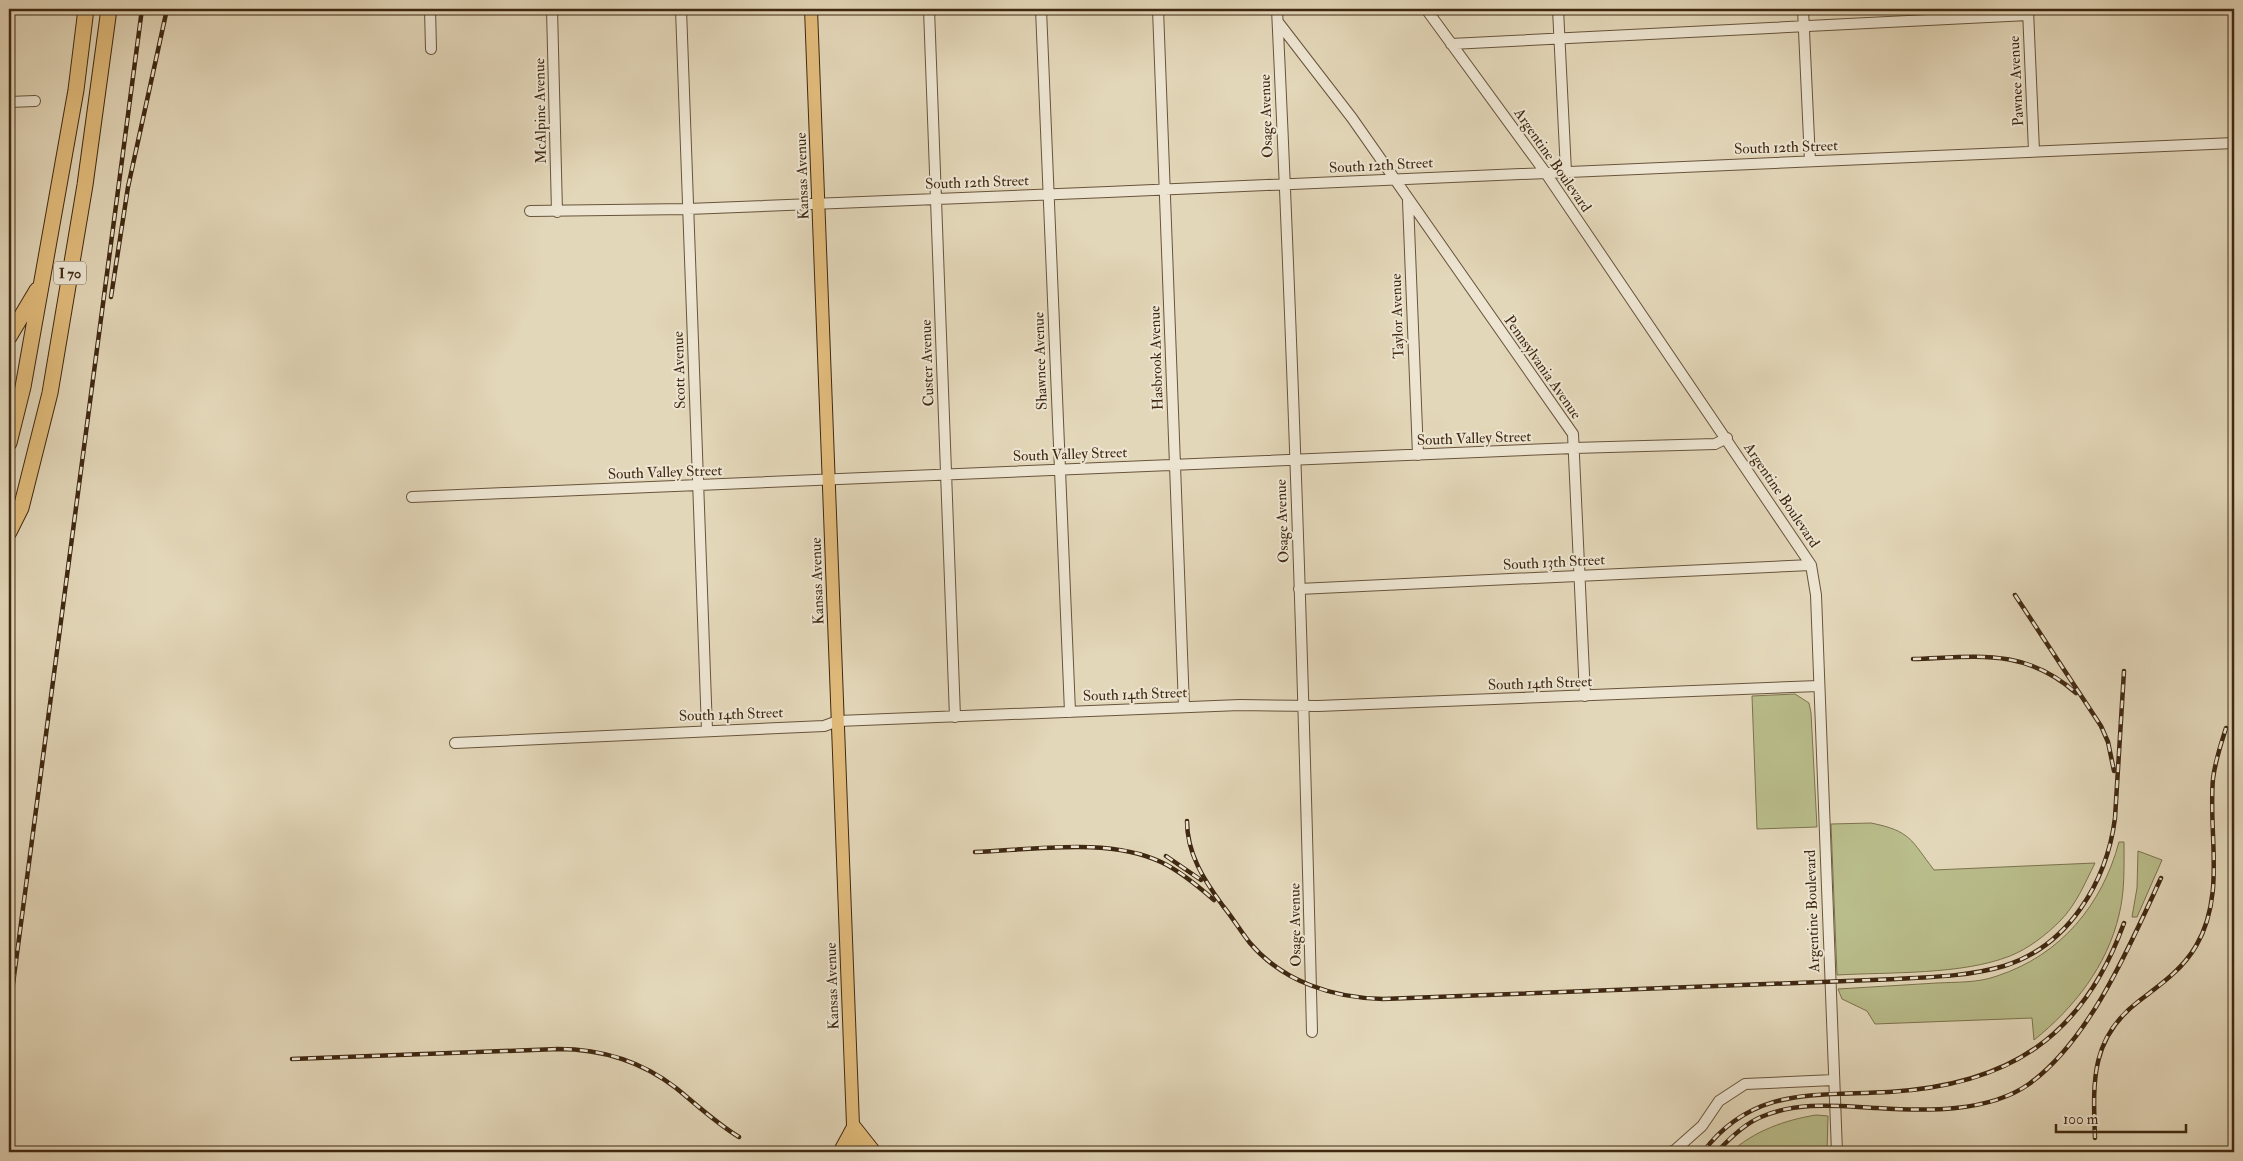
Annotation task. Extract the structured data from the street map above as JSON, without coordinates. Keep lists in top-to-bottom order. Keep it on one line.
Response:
{"streets":{"highway":["I 70"],"main road":["Kansas Avenue"],"street":["Pawnee Avenue","McAlpine Avenue","Osage Avenue","South 12th Street","Argentine Boulevard","Taylor Avenue","Hasbrook Avenue","Shawnee Avenue","Custer Avenue","Pennsylvania Avenue","Scott Avenue","South Valley Street","South 13th Street","South 14th Street"]},"crossings":[["Pawnee Avenue","South 12th Street"],["McAlpine Avenue","South 12th Street"],["Osage Avenue","South 12th Street"],["Osage Avenue","South Valley Street"],["Osage Avenue","South 13th Street"],["Osage Avenue","South 14th Street"],["South 12th Street","Argentine Boulevard"],["South 12th Street","Kansas Avenue"],["South 12th Street","Hasbrook Avenue"],["South 12th Street","Shawnee Avenue"],["South 12th Street","Custer Avenue"],["South 12th Street","Scott Avenue"],["Argentine Boulevard","South Valley Street"],["Argentine Boulevard","South 13th Street"],["Argentine Boulevard","South 14th Street"],["Kansas Avenue","South Valley Street"],["Kansas Avenue","South 14th Street"],["Taylor Avenue","Pennsylvania Avenue"],["Taylor Avenue","South Valley Street"],["Hasbrook Avenue","South Valley Street"],["Hasbrook Avenue","South 14th Street"],["Shawnee Avenue","South Valley Street"],["Shawnee Avenue","South 14th Street"],["Custer Avenue","South Valley Street"],["Custer Avenue","South 14th Street"],["Pennsylvania Avenue","South Valley Street"],["Pennsylvania Avenue","South 13th Street"],["Pennsylvania Avenue","South 14th Street"],["Scott Avenue","South Valley Street"],["Scott Avenue","South 14th Street"]],"scale_bar":"100 m"}
